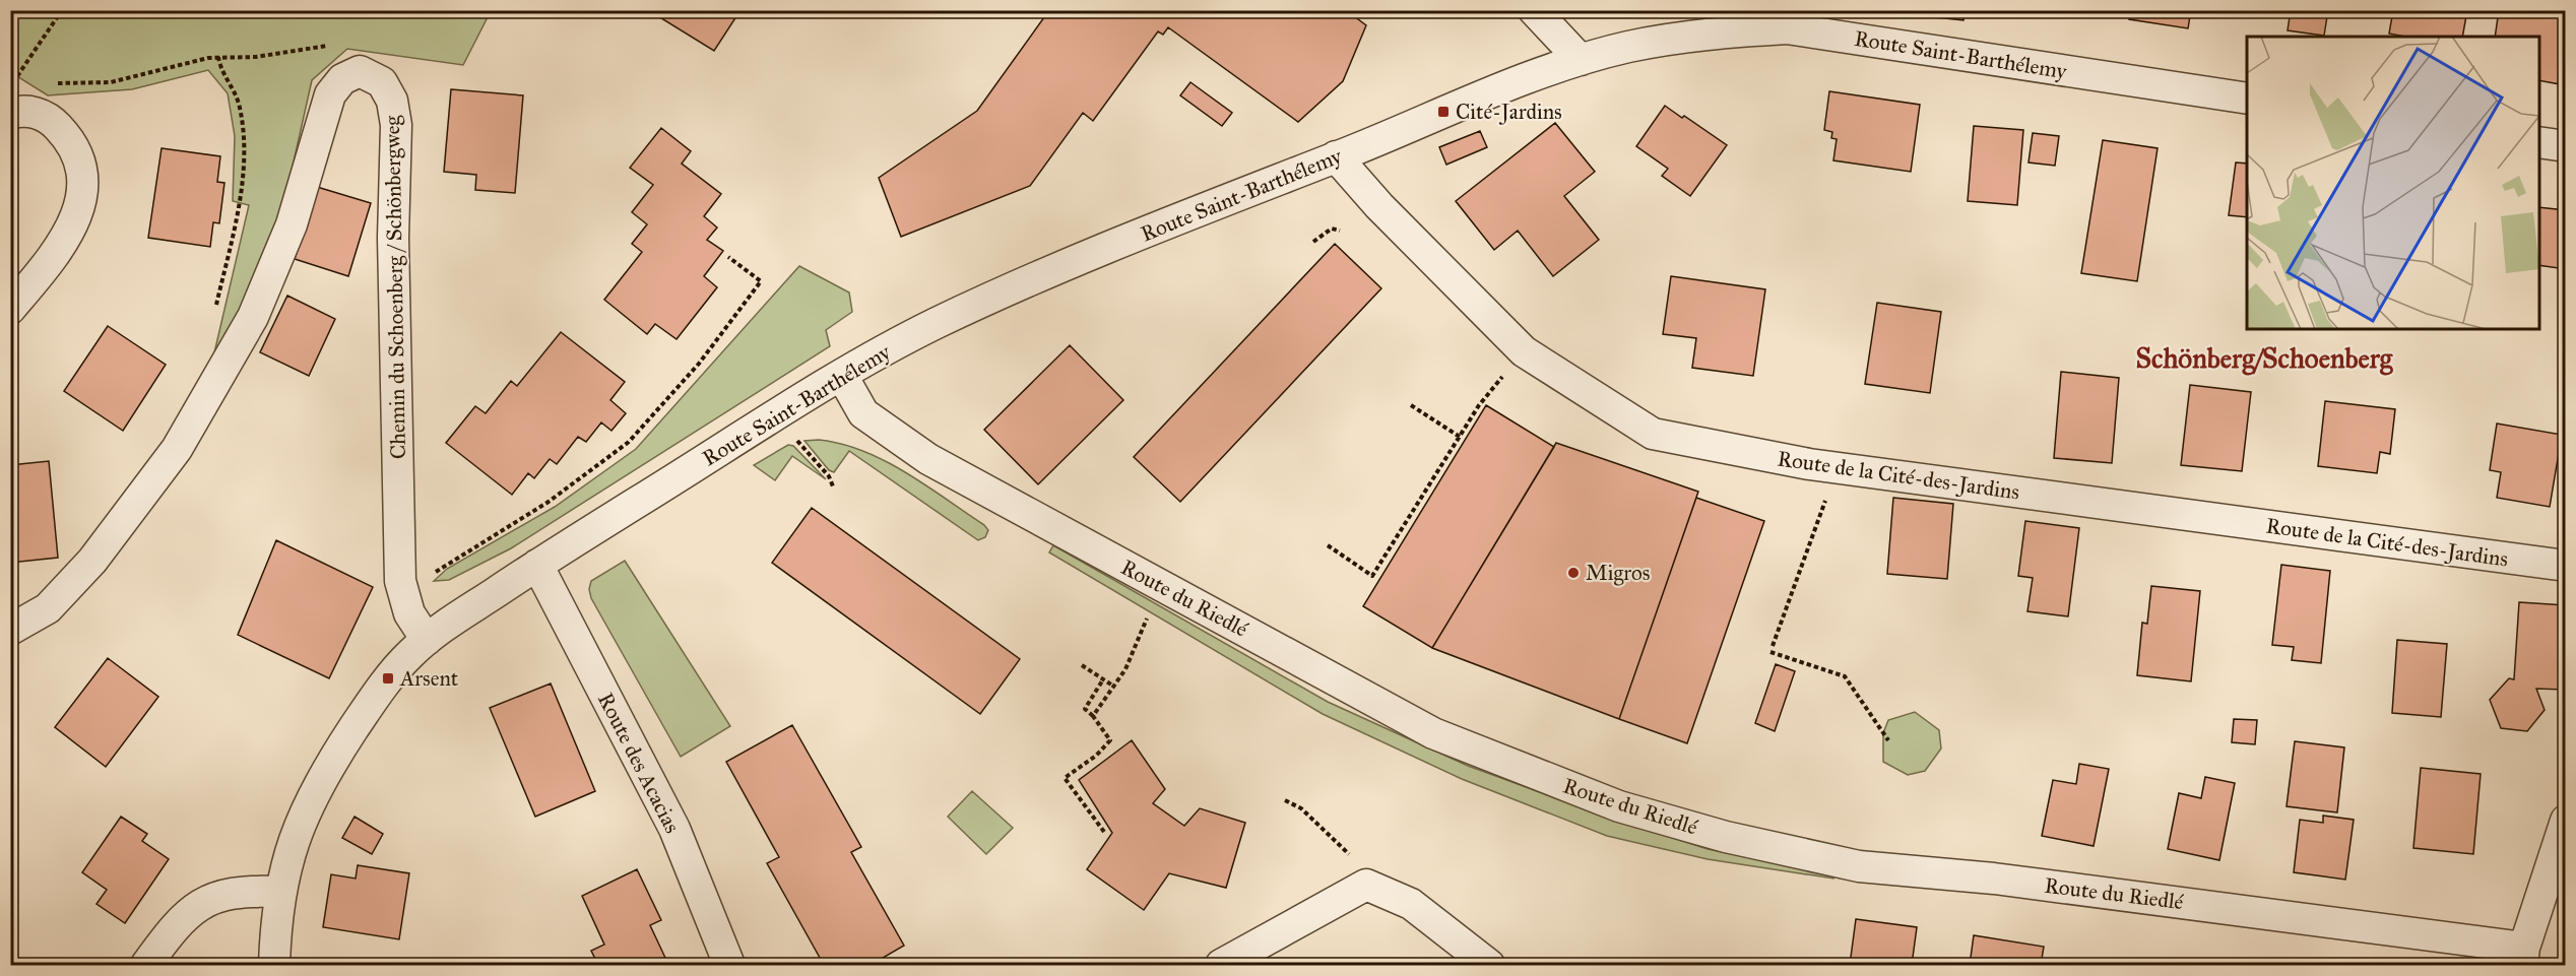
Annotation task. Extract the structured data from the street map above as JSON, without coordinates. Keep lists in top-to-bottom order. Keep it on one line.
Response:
{"streets":{"street":["Route Saint-Barthélemy","Chemin du Schoenberg / Schönbergweg","Route de la Cité-des-Jardins","Route du Riedlé","Route des Acacias"]},"crossings":[["Route Saint-Barthélemy","Chemin du Schoenberg / Schönbergweg"],["Route Saint-Barthélemy","Route de la Cité-des-Jardins"],["Route Saint-Barthélemy","Route du Riedlé"],["Route Saint-Barthélemy","Route des Acacias"]],"districts":["Schönberg/Schoenberg"],"places":{"transit":["Cité-Jardins","Arsent"],"other":["Migros"]}}
